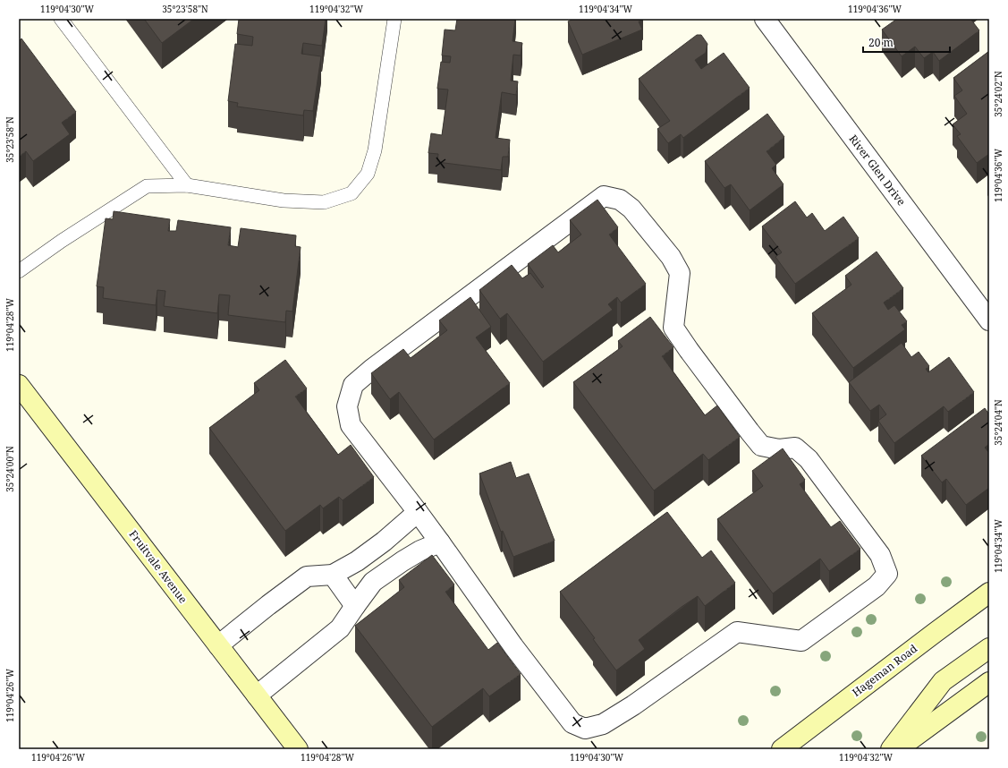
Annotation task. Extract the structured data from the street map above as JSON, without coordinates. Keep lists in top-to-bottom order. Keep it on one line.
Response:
{"streets":{"main road":["Fruitvale Avenue","Hageman Road"],"street":["River Glen Drive"]},"scale_bar":"20 m","coordinates":["119°04'30\"W","35°23'58\"N","119°04'32\"W","119°04'34\"W","119°04'36\"W","35°24'02\"N","119°04'28\"W","35°24'04\"N","35°24'00\"N","119°04'26\"W"]}
